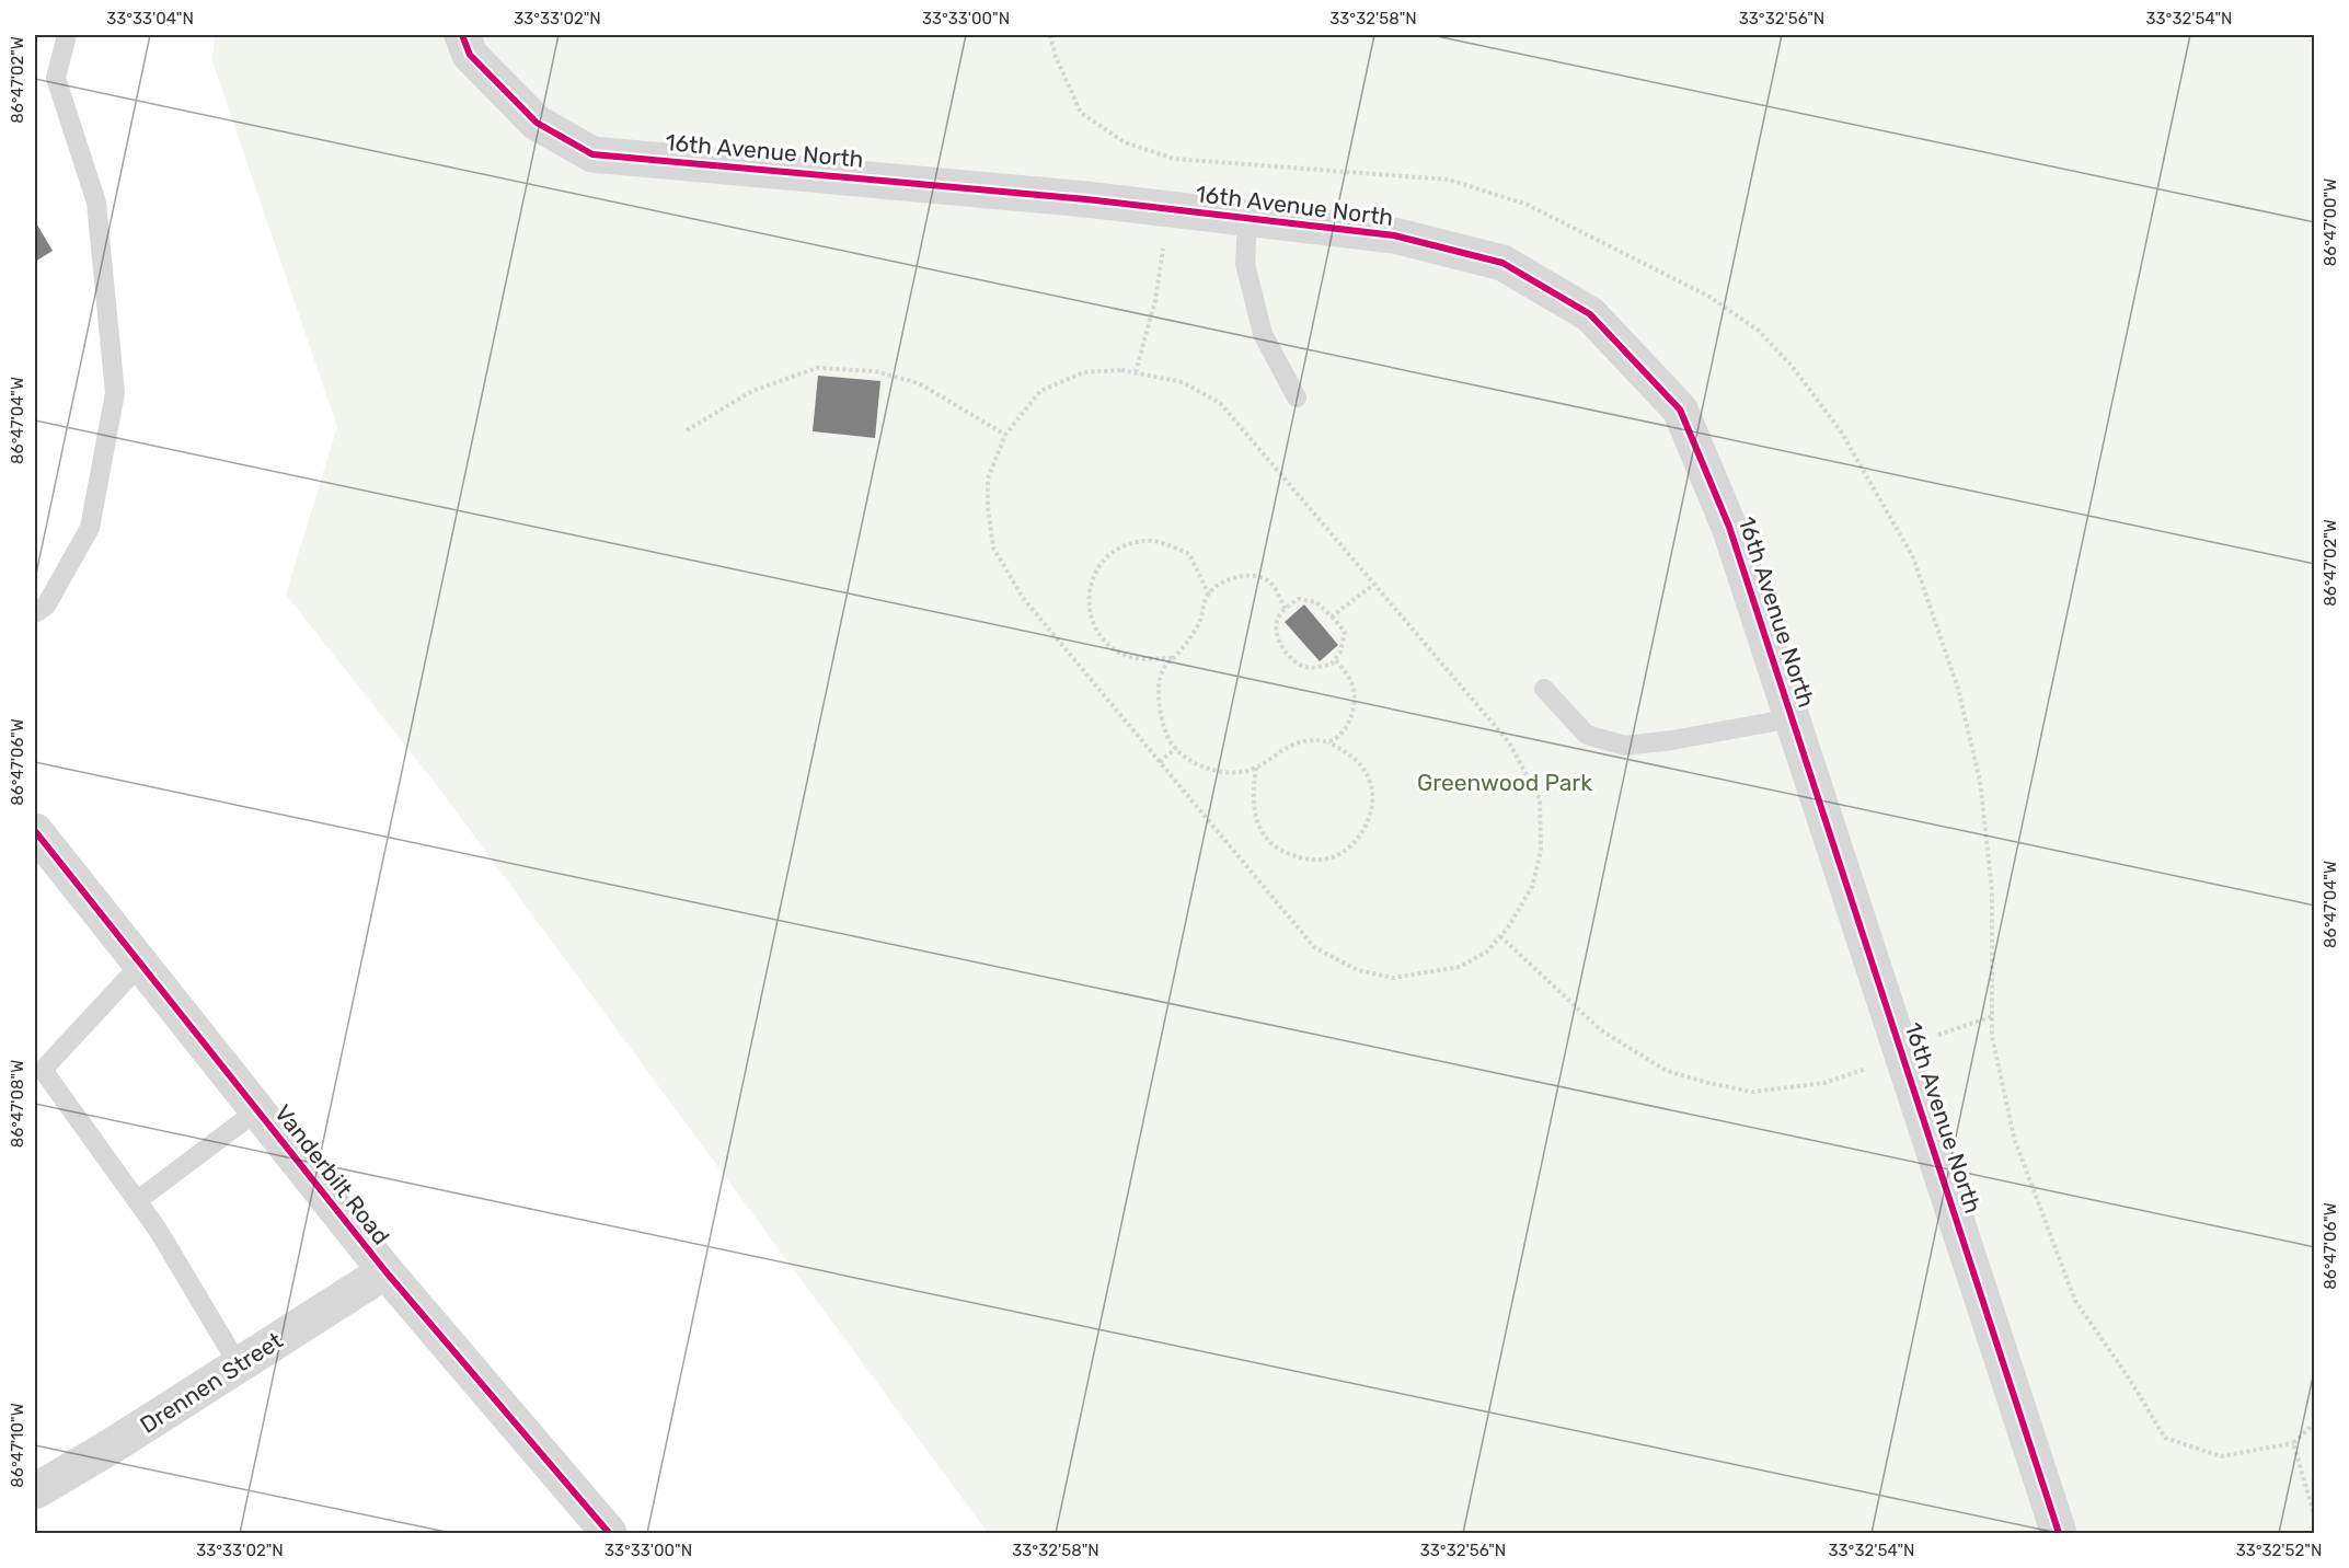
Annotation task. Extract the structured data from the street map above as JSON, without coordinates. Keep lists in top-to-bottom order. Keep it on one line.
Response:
{"streets":{"street":["16th Avenue North","Vanderbilt Road","Drennen Street"]},"crossings":[["Vanderbilt Road","Drennen Street"]],"parks":["Greenwood Park"],"coordinates":["33°33'04\"N","33°33'02\"N","33°33'00\"N","33°32'58\"N","33°32'56\"N","33°32'54\"N","86°47'02\"W","86°47'00\"W","86°47'04\"W","86°47'06\"W","86°47'08\"W","86°47'10\"W","33°32'52\"N"]}
